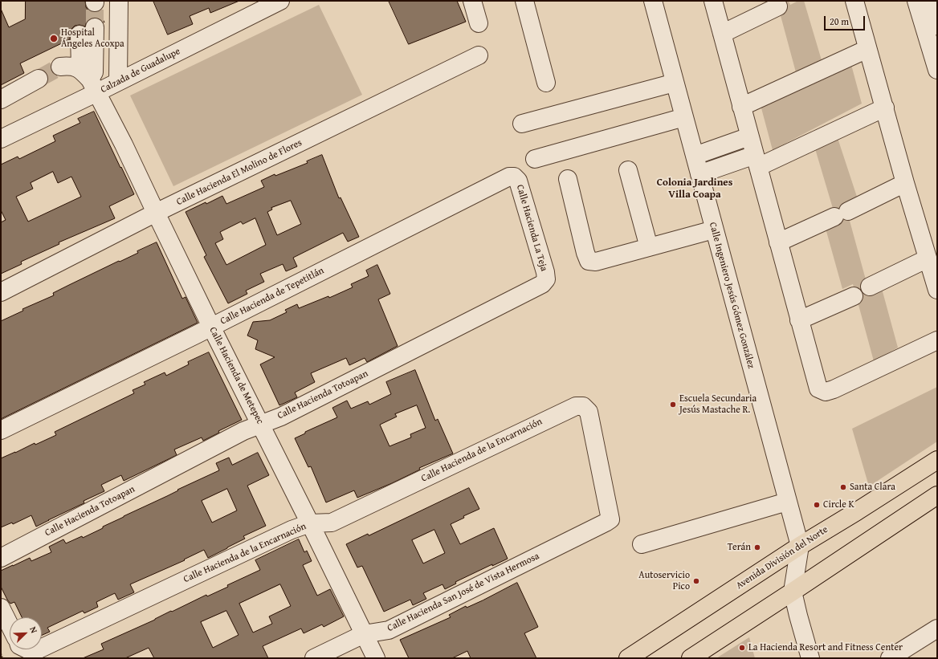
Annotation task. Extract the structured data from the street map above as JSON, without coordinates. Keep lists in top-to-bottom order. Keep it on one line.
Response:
{"streets":{"main road":["Avenida División del Norte"],"street":["Calzada de Guadalupe","Calle Hacienda El Molino de Flores","Calle Hacienda La Teja","Calle Ingeniero Jesús Gómez González","Calle Hacienda de Tepetitlán","Calle Hacienda de Metepec","Calle Hacienda Totoapan","Calle Hacienda de la Encarnación","Calle Hacienda San José de Vista Hermosa"]},"crossings":[["Calzada de Guadalupe","Calle Hacienda de Metepec"],["Calle Hacienda El Molino de Flores","Calle Hacienda de Metepec"],["Calle Hacienda La Teja","Calle Hacienda de Tepetitlán"],["Calle Hacienda La Teja","Calle Hacienda Totoapan"],["Calle Ingeniero Jesús Gómez González","Avenida División del Norte"],["Calle Hacienda de Tepetitlán","Calle Hacienda de Metepec"],["Calle Hacienda de Metepec","Calle Hacienda Totoapan"],["Calle Hacienda de Metepec","Calle Hacienda de la Encarnación"],["Calle Hacienda de Metepec","Calle Hacienda San José de Vista Hermosa"],["Calle Hacienda de la Encarnación","Calle Hacienda San José de Vista Hermosa"]],"districts":["Colonia Jardines Villa Coapa"],"places":["Hospital Ángeles Acoxpa","Escuela Secundaria Jesús Mastache R.","Santa Clara","Circle K","Terán","Autoservicio Pico","La Hacienda Resort and Fitness Center"],"scale_bar":"20 m","north":"top right"}
